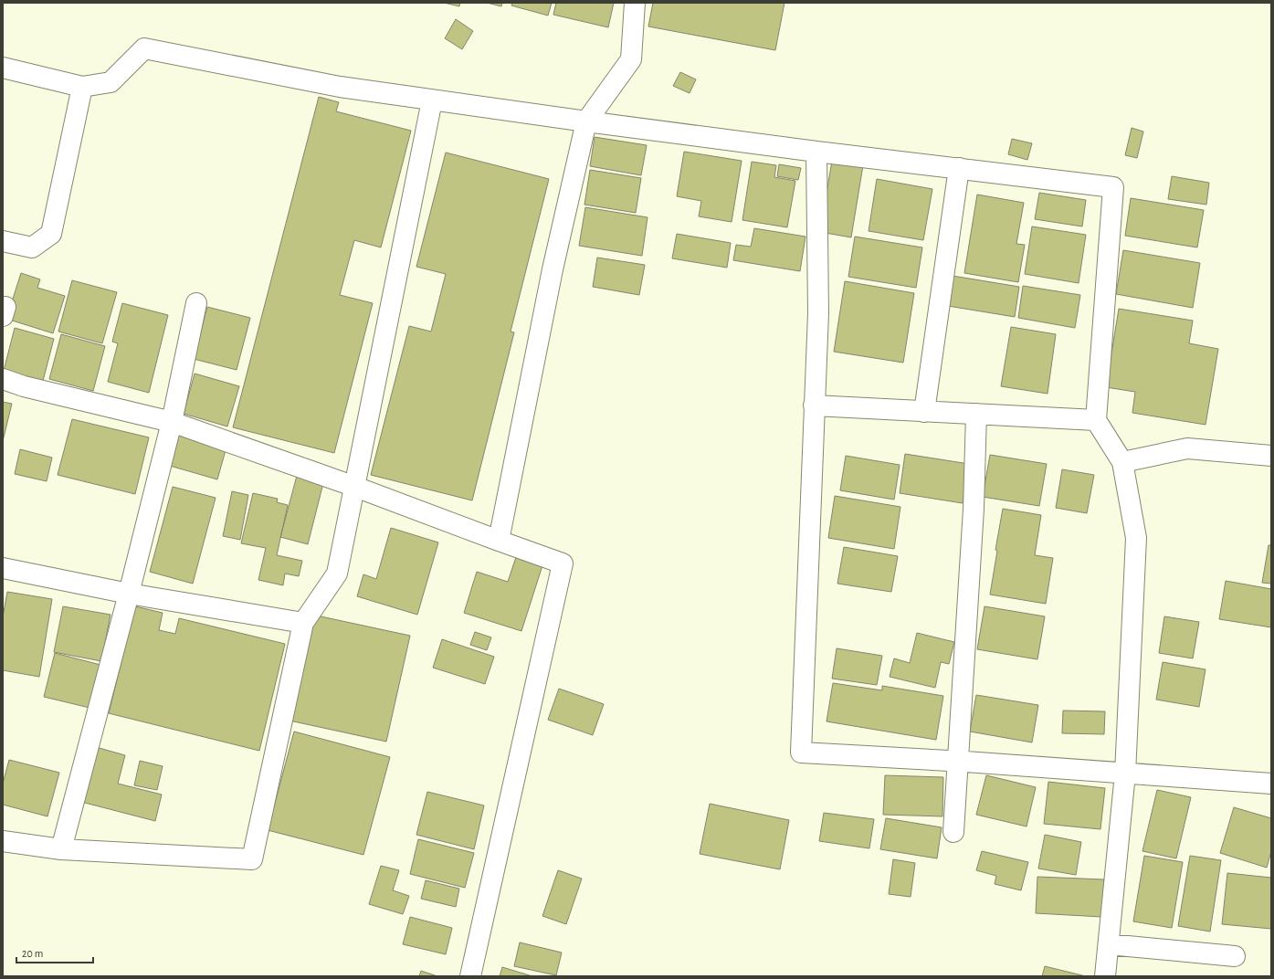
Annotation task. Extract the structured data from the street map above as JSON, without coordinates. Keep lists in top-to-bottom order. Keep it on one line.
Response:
{"scale_bar":"20 m"}
